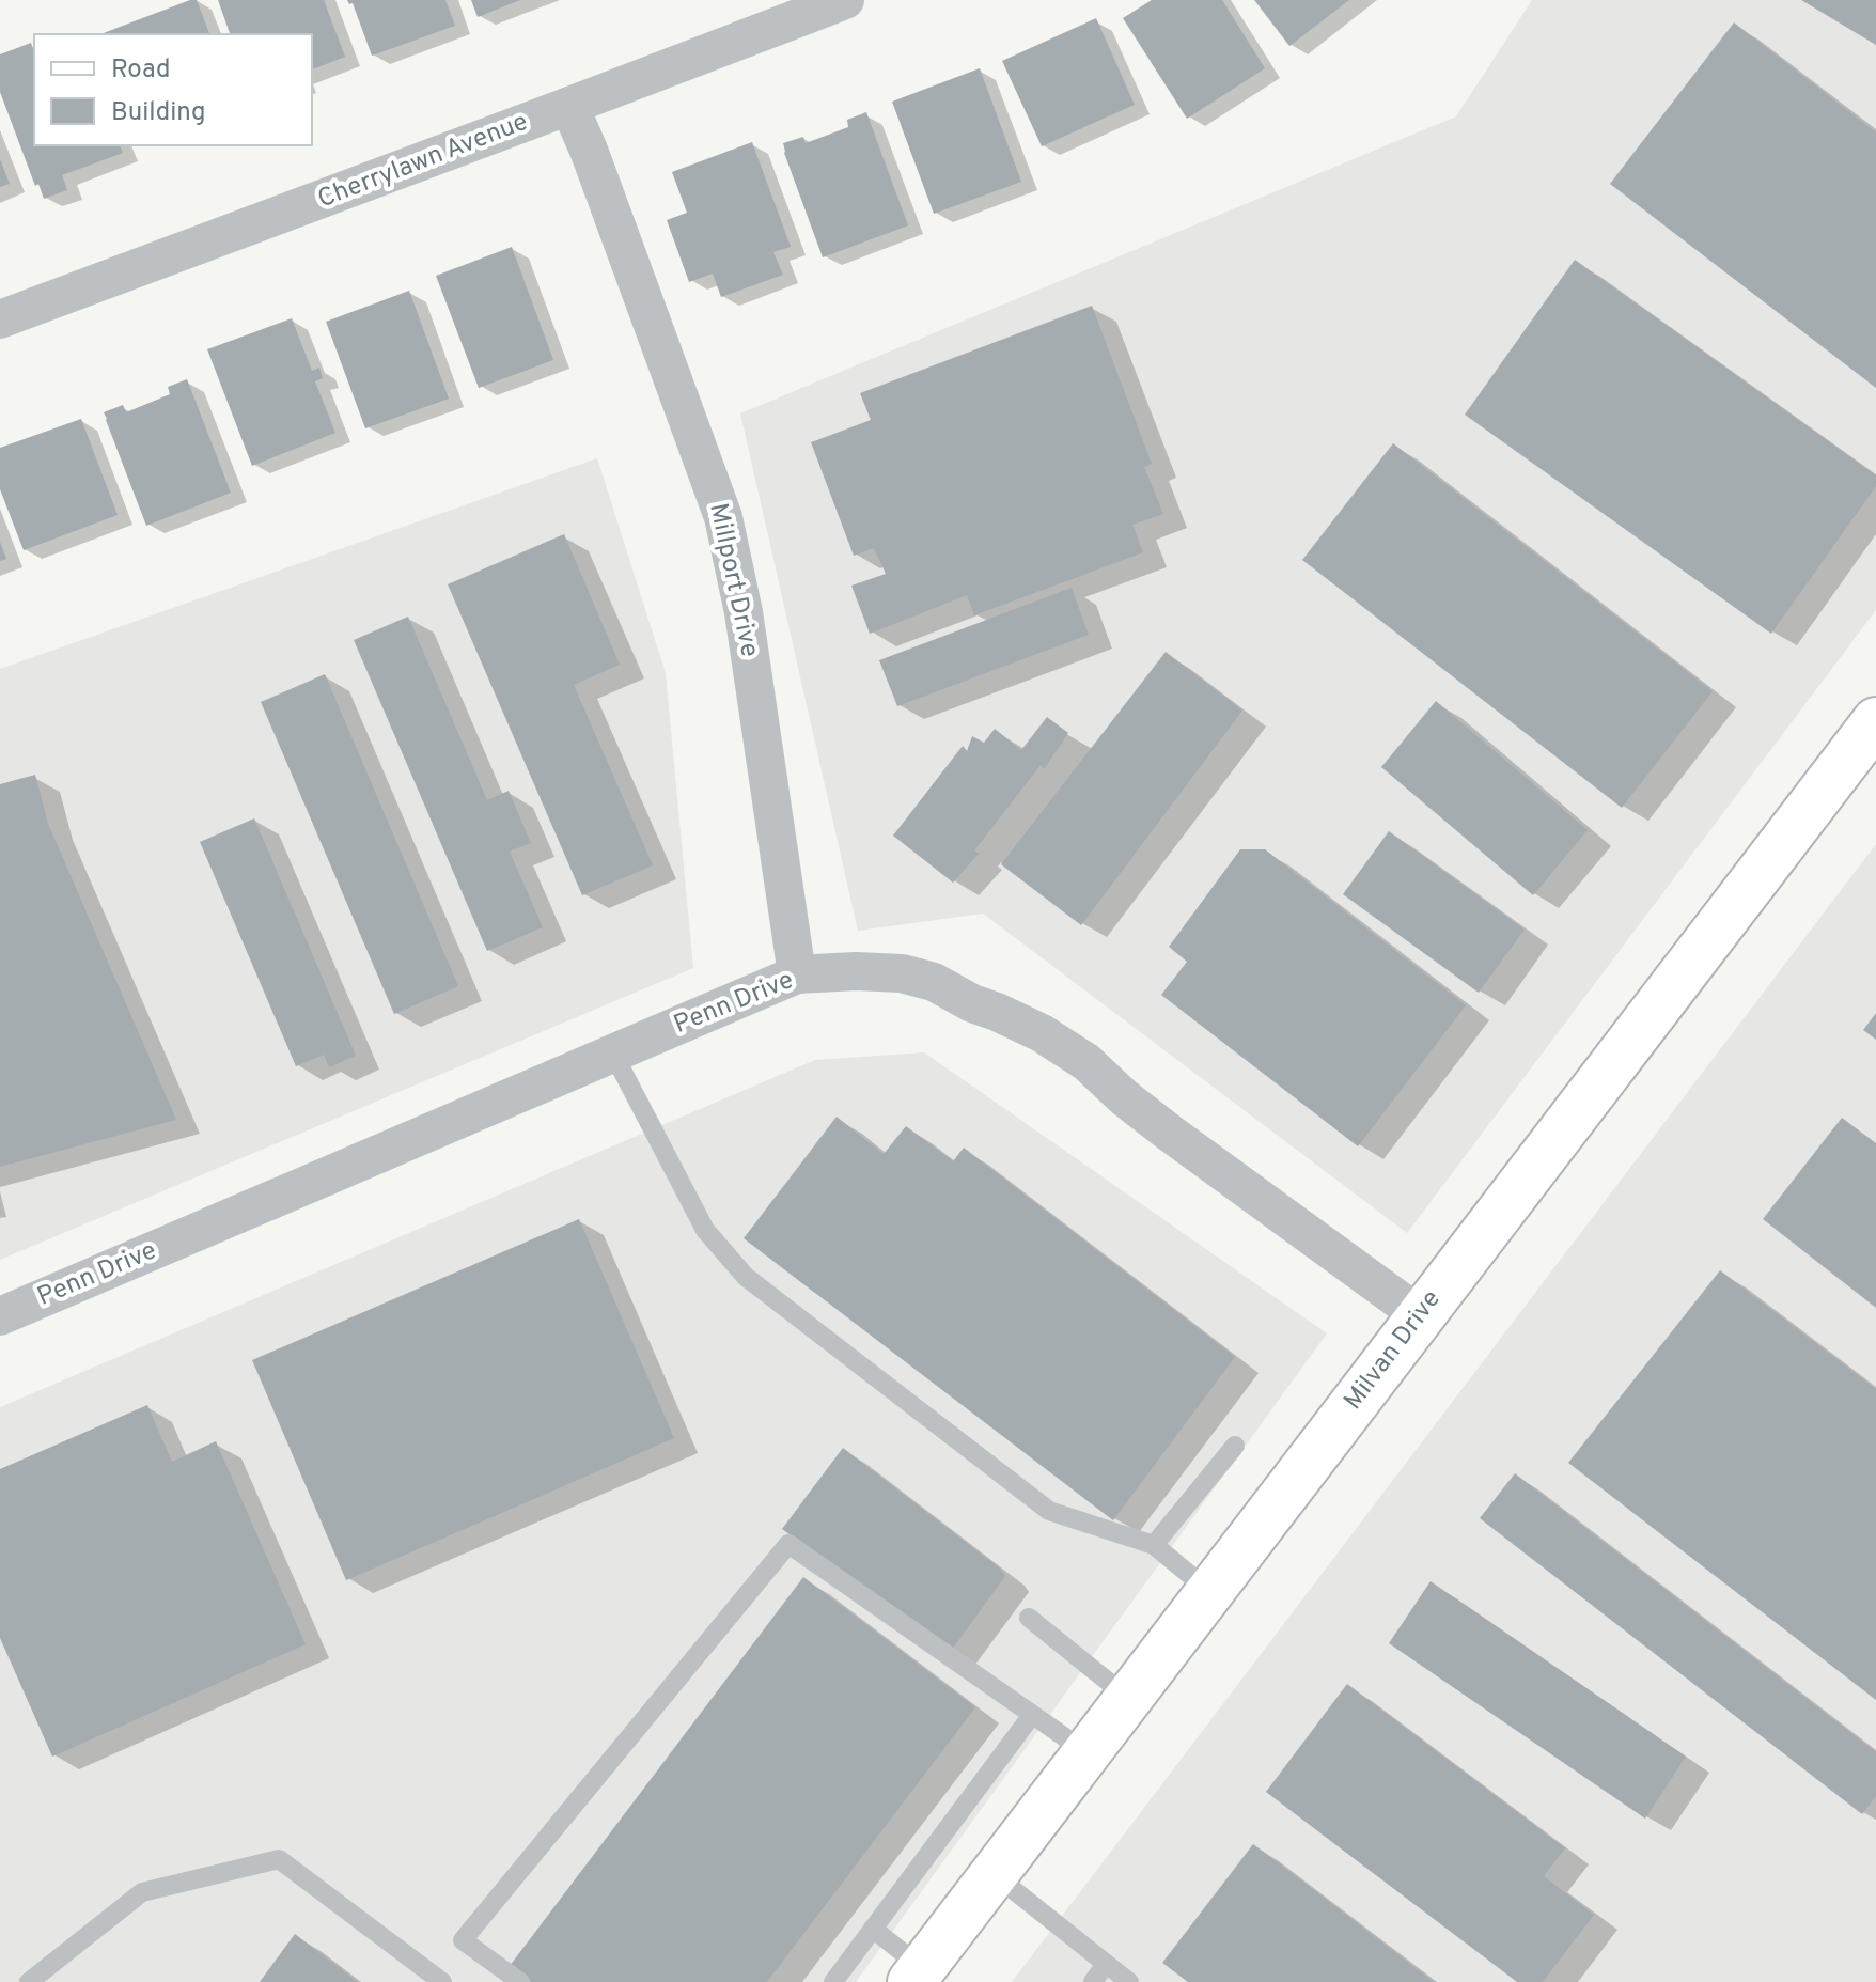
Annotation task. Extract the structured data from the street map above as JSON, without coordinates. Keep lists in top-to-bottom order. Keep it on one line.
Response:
{"streets":{"street":["Cherrylawn Avenue","Millport Drive","Penn Drive","Milvan Drive"]},"crossings":[["Cherrylawn Avenue","Millport Drive"],["Millport Drive","Penn Drive"],["Penn Drive","Milvan Drive"]],"legend":["Road","Building"]}
